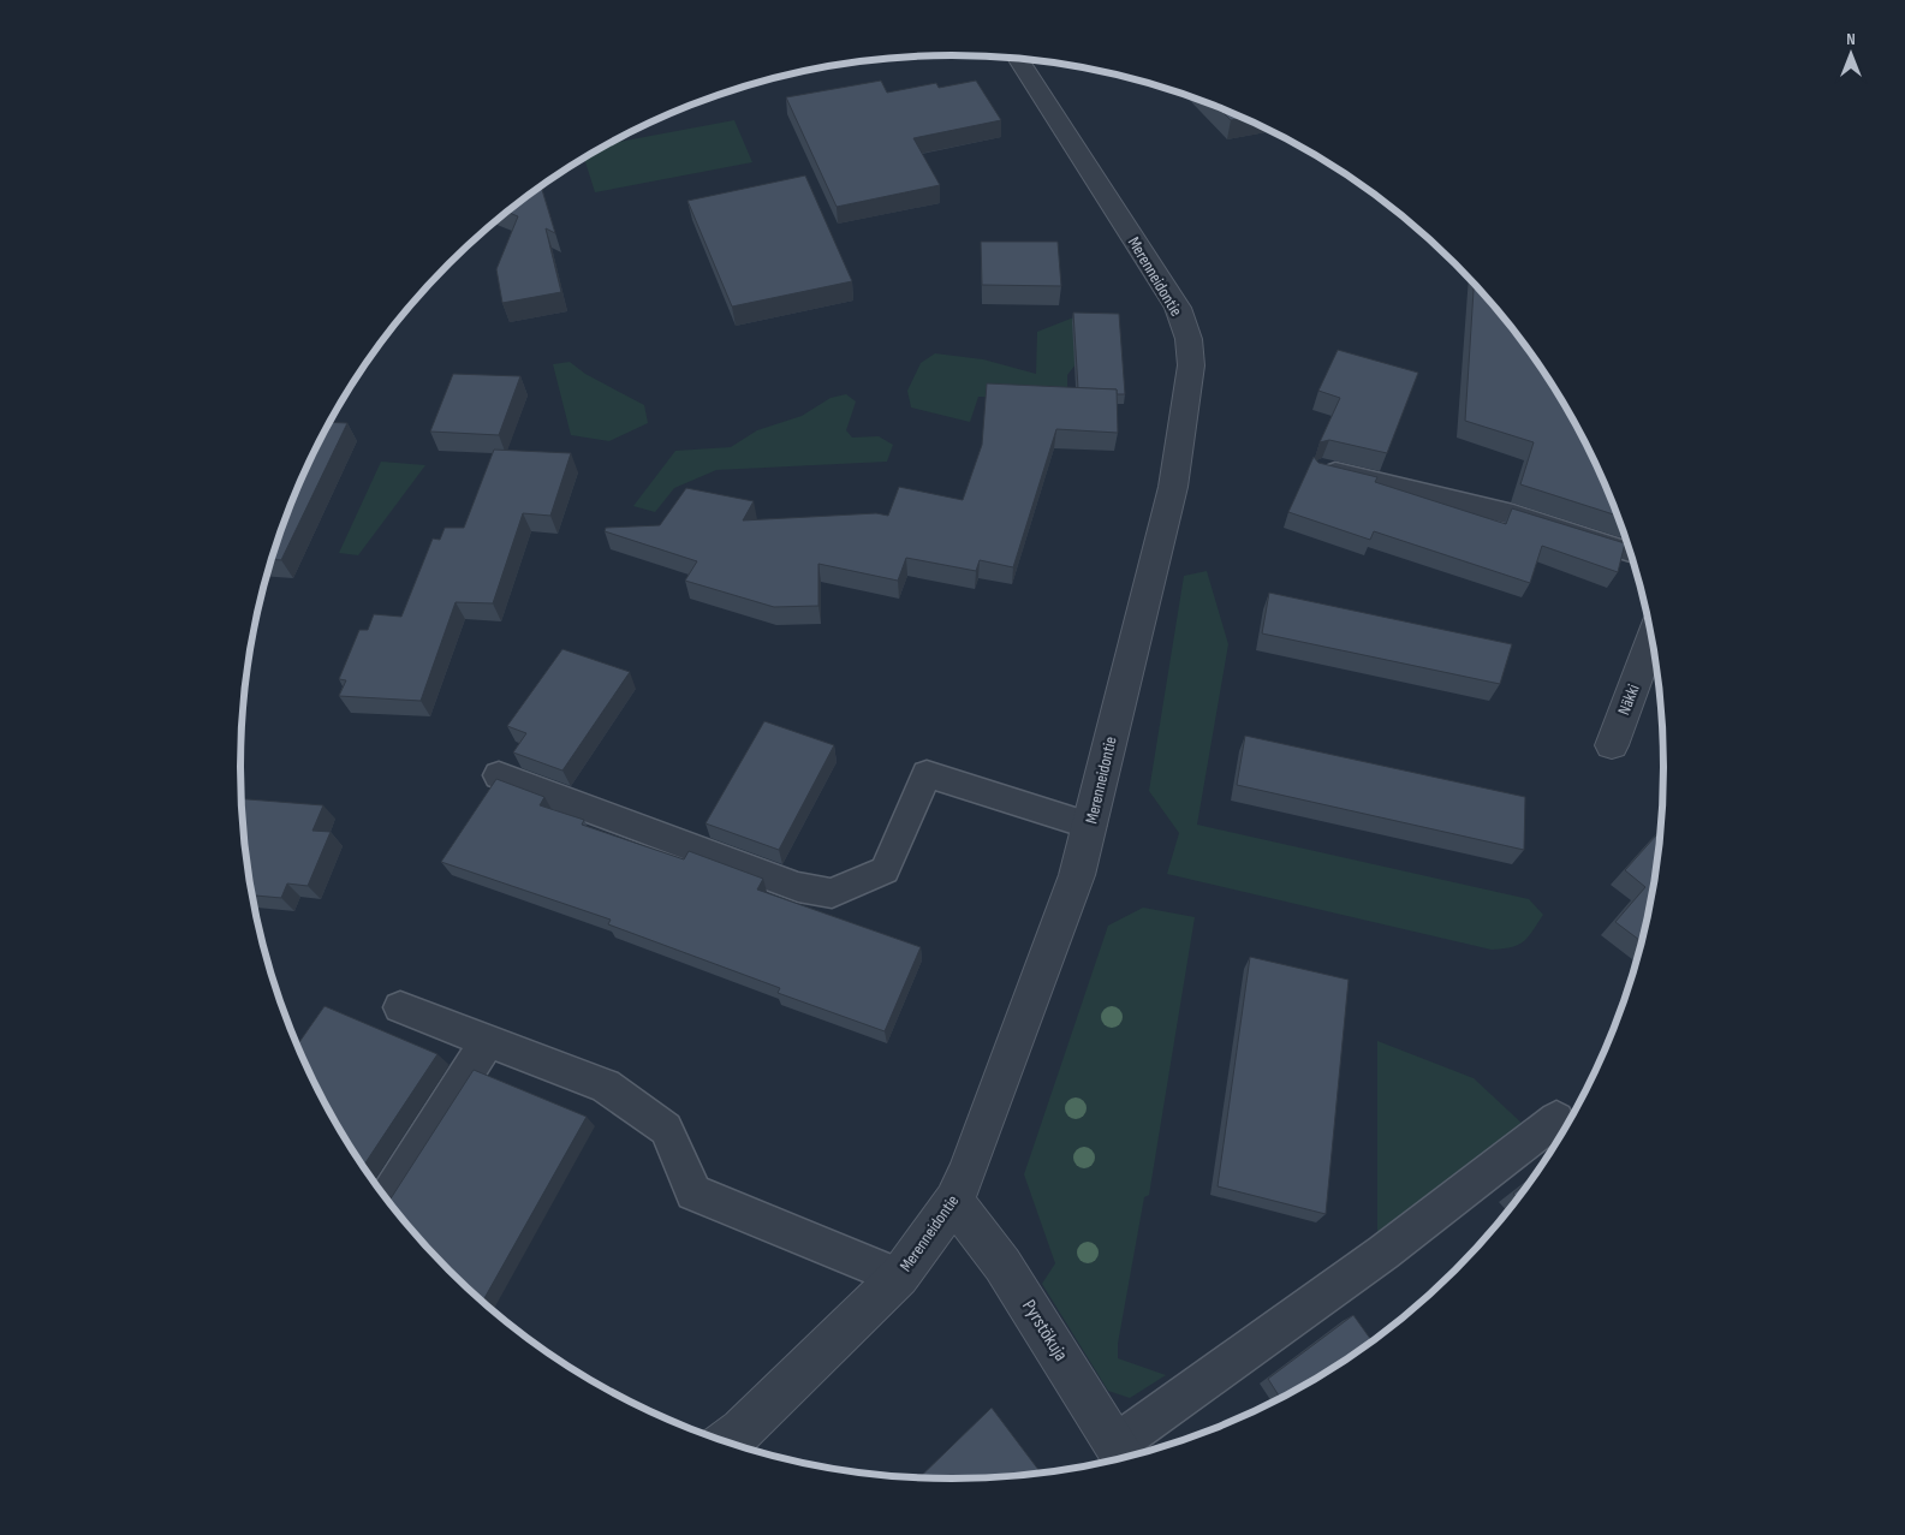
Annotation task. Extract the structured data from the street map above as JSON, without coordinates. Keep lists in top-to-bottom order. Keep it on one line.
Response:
{"streets":{"street":["Merenneidontie","Näkki","Pyrstökuja"]},"crossings":[["Merenneidontie","Pyrstökuja"]],"north":"top"}
